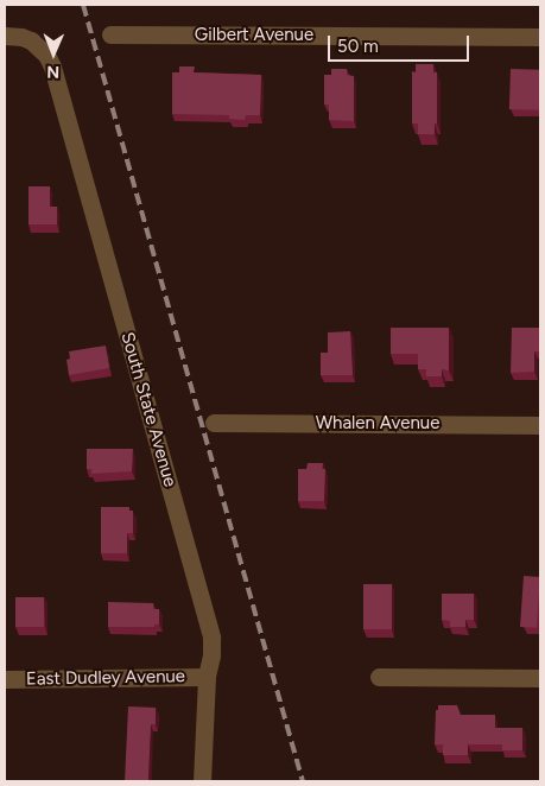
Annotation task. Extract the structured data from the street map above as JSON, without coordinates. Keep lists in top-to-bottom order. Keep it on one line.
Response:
{"streets":{"street":["Gilbert Avenue","South State Avenue","Whalen Avenue","East Dudley Avenue"]},"crossings":[["South State Avenue","East Dudley Avenue"]],"scale_bar":"50 m","north":"bottom"}
